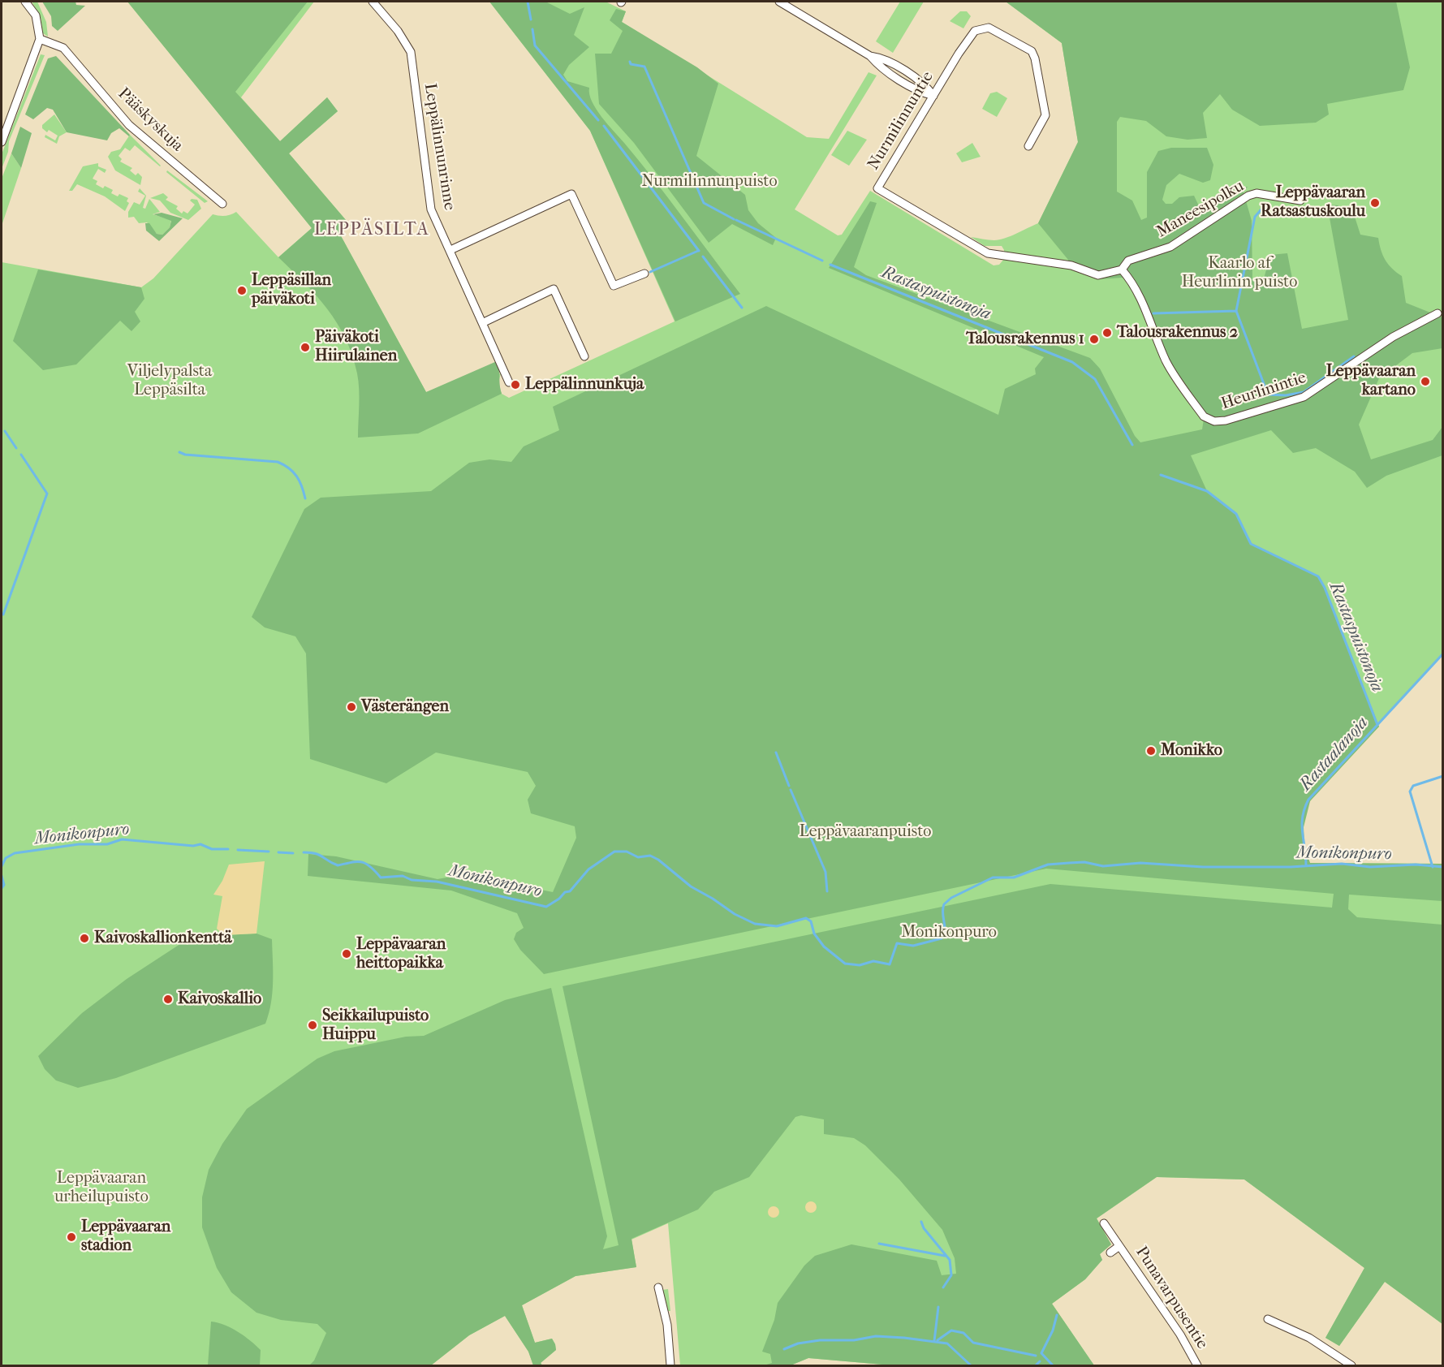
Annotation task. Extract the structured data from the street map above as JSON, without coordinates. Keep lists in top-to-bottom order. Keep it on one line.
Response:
{"streets":{"street":["Pääskyskuja","Nurmilinnuntie","Leppälinnunrinne","Maneesipolku","Heurlinintie","Punavarpusentie"]},"crossings":[["Nurmilinnuntie","Maneesipolku"],["Nurmilinnuntie","Heurlinintie"],["Maneesipolku","Heurlinintie"]],"districts":["LEPPÄSILTA"],"water":["Rastaspuistonoja","Rastaalanoja","Monikonpuro"],"parks":["Nurmilinnunpuisto","Kaarlo af Heurlinin puisto","Viljelypalsta Leppäsilta","Leppävaaranpuisto","Monikonpuro","Leppävaaran urheilupuisto"],"places":["Leppävaaran Ratsastuskoulu","Leppäsillan päiväkoti","Talousrakennus 2","Talousrakennus 1","Päiväkoti Hiirulainen","Leppävaaran kartano","Leppälinnunkuja","Västerängen","Monikko","Kaivoskallionkenttä","Leppävaaran heittopaikka","Kaivoskallio","Seikkailupuisto Huippu","Leppävaaran stadion"]}
